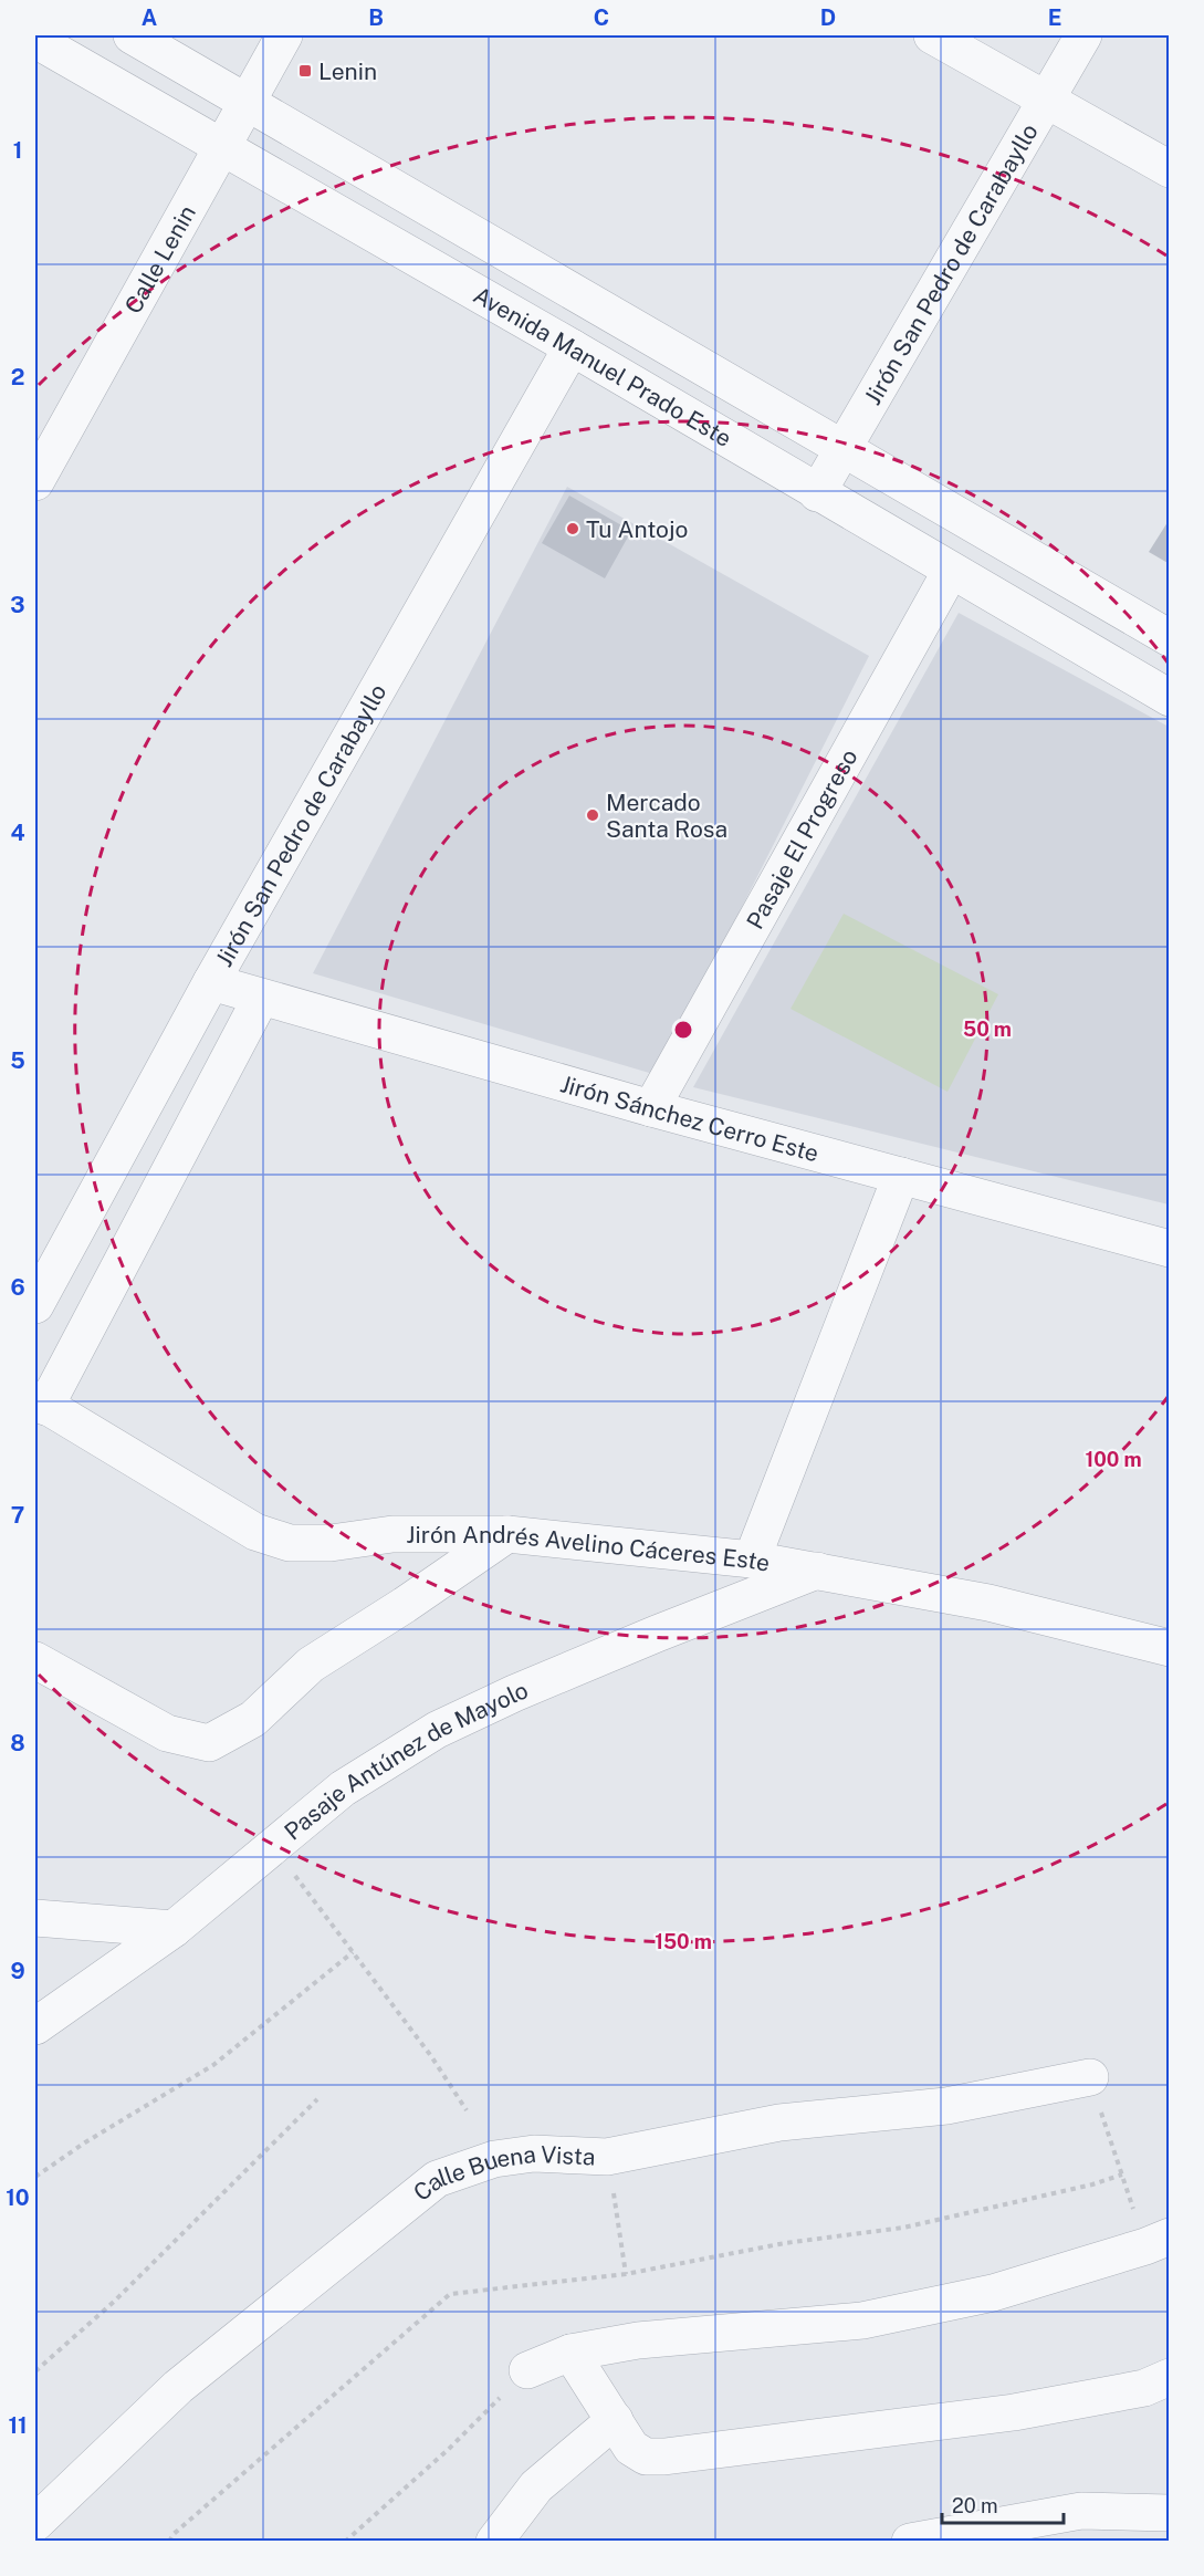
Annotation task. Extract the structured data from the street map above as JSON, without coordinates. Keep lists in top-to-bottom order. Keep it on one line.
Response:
{"streets":{"street":["Calle Lenin","Jirón San Pedro de Carabayllo","Avenida Manuel Prado Este","Pasaje El Progreso","Jirón Sánchez Cerro Este","Jirón Andrés Avelino Cáceres Este","Pasaje Antúnez de Mayolo","Calle Buena Vista"]},"crossings":[["Calle Lenin","Avenida Manuel Prado Este"],["Jirón San Pedro de Carabayllo","Avenida Manuel Prado Este"],["Jirón San Pedro de Carabayllo","Jirón Sánchez Cerro Este"],["Avenida Manuel Prado Este","Pasaje El Progreso"],["Pasaje El Progreso","Jirón Sánchez Cerro Este"],["Jirón Andrés Avelino Cáceres Este","Pasaje Antúnez de Mayolo"]],"places":{"transit":["Lenin"],"other":["Tu Antojo","Mercado Santa Rosa"]},"scale_bar":"20 m","grid":{"columns":["A","B","C","D","E"],"rows":["1","2","3","4","5","6","7","8","9","10","11"]},"rings":["50 m","100 m","150 m"]}
